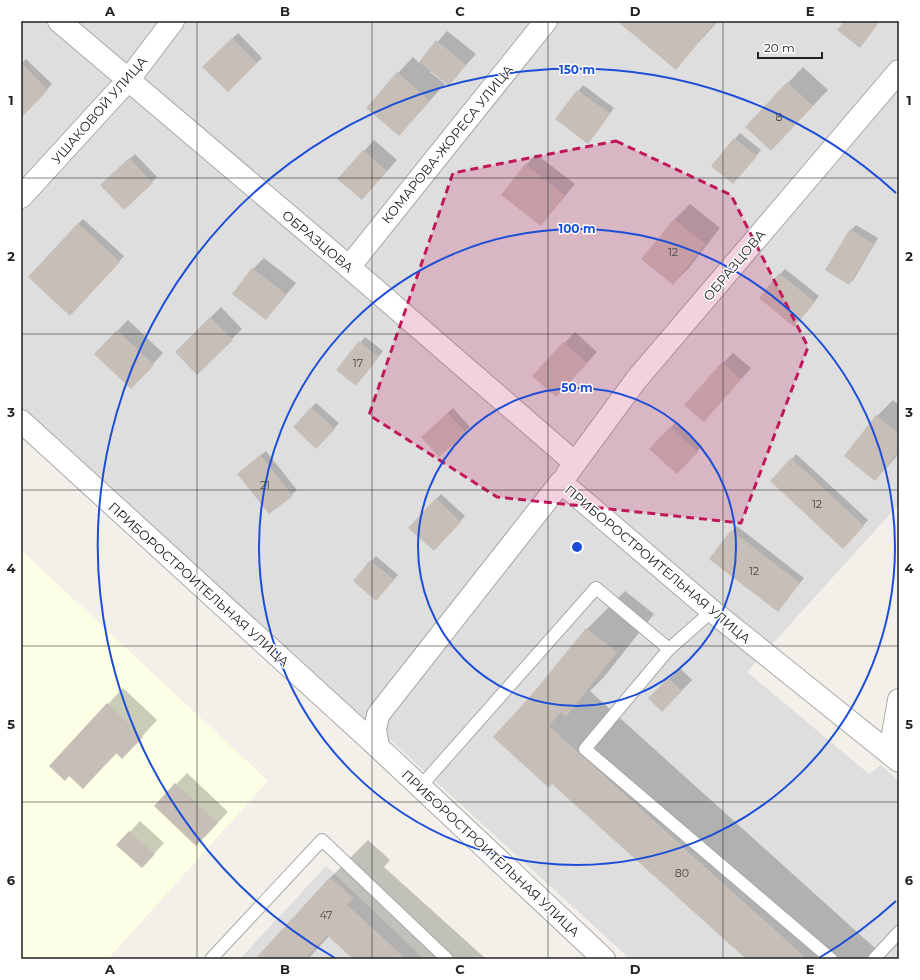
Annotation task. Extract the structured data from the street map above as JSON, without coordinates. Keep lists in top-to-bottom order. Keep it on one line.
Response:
{"streets":{"street":["УШАКОВОЙ УЛИЦА","КОМАРОВА-ЖОРЕСА УЛИЦА","ОБРАЗЦОВА","ПРИБОРОСТРОИТЕЛЬНАЯ УЛИЦА"]},"crossings":[["УШАКОВОЙ УЛИЦА","ОБРАЗЦОВА"],["КОМАРОВА-ЖОРЕСА УЛИЦА","ОБРАЗЦОВА"],["ОБРАЗЦОВА","ПРИБОРОСТРОИТЕЛЬНАЯ УЛИЦА"]],"house_numbers":["8","12","17","21","12","12","80","47"],"scale_bar":"20 m","grid":{"columns":["A","B","C","D","E"],"rows":["1","2","3","4","5","6"]},"rings":["150 m","100 m","50 m"]}
